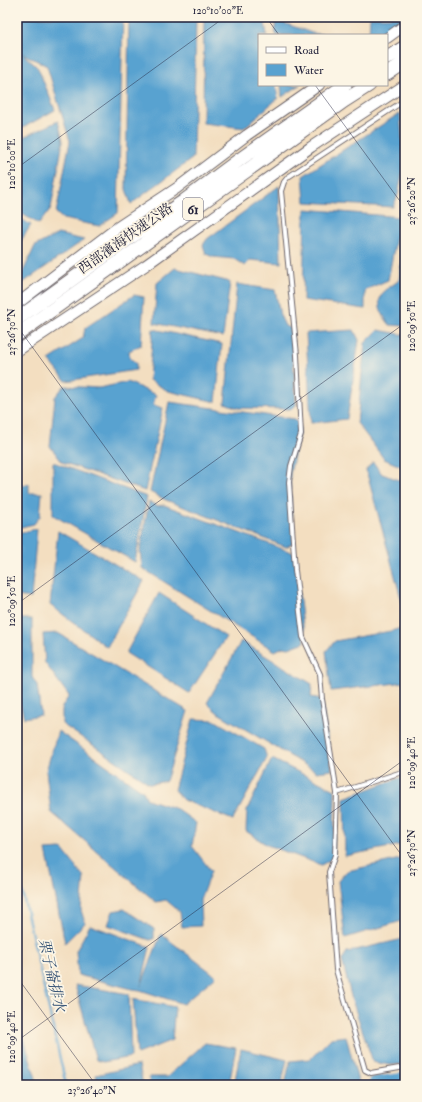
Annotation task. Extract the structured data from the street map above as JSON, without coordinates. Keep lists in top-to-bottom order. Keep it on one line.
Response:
{"streets":{"highway":["61","西部濱海快速公路"]},"water":["栗子崙排水"],"legend":["Road","Water"],"coordinates":["120°10'00\"E","23°26'20\"N","120°09'50\"E","23°26'30\"N","120°09'40\"E","23°26'40\"N"]}
